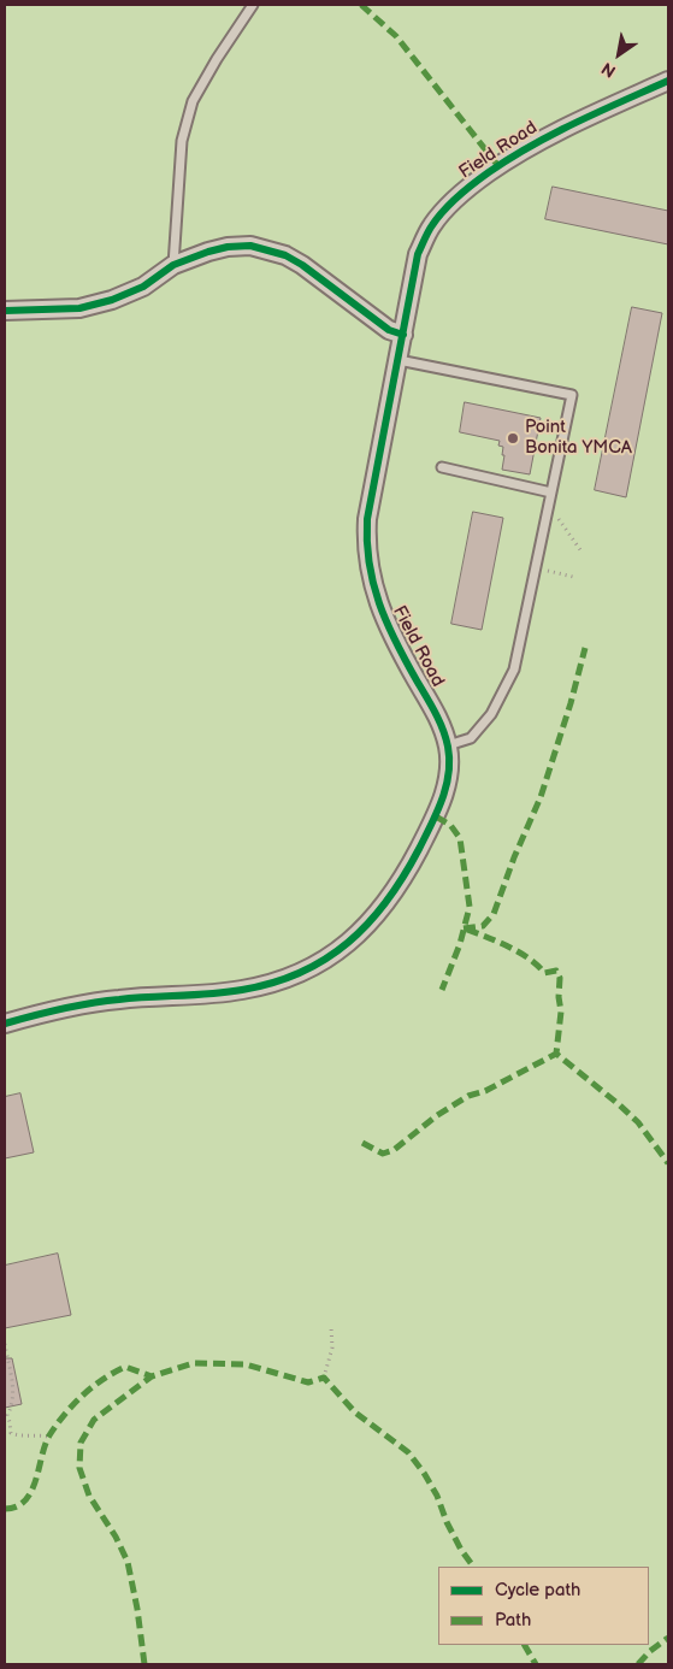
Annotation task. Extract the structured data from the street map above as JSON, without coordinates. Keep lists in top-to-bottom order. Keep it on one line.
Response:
{"streets":{"street":["Field Road"]},"places":["Point Bonita YMCA"],"legend":["Cycle path","Path"],"north":"bottom left"}
